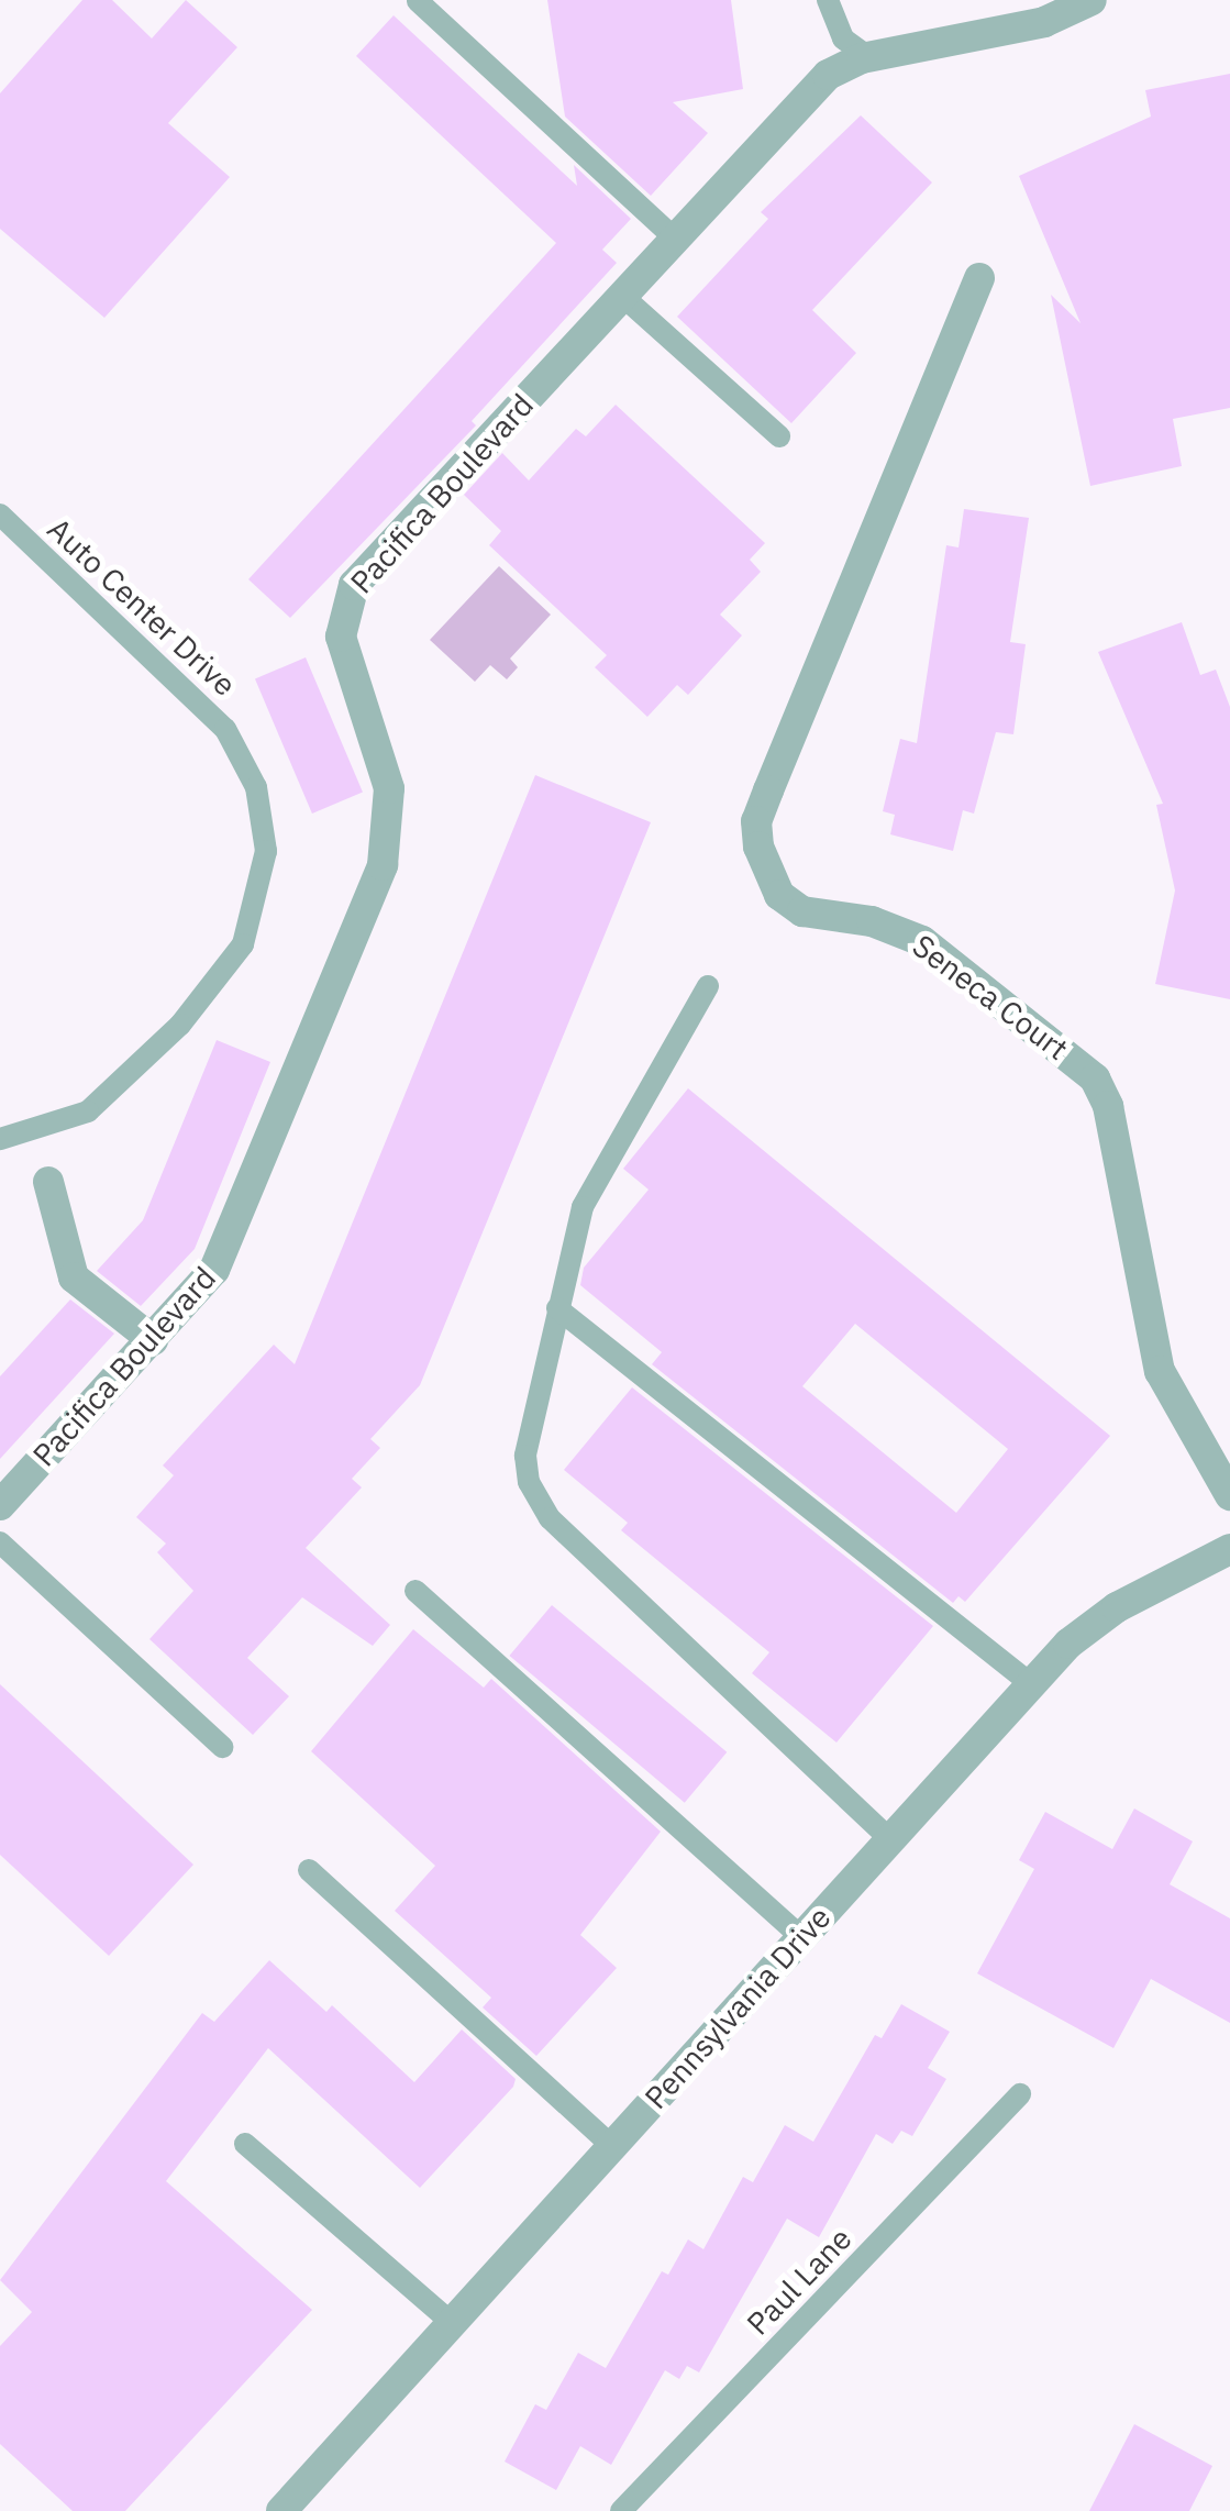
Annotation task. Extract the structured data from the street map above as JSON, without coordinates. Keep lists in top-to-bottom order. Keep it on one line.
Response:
{"streets":{"street":["Pacifica Boulevard","Seneca Court","Pennsylvania Drive"],"lane":["Auto Center Drive","Paul Lane"]}}
